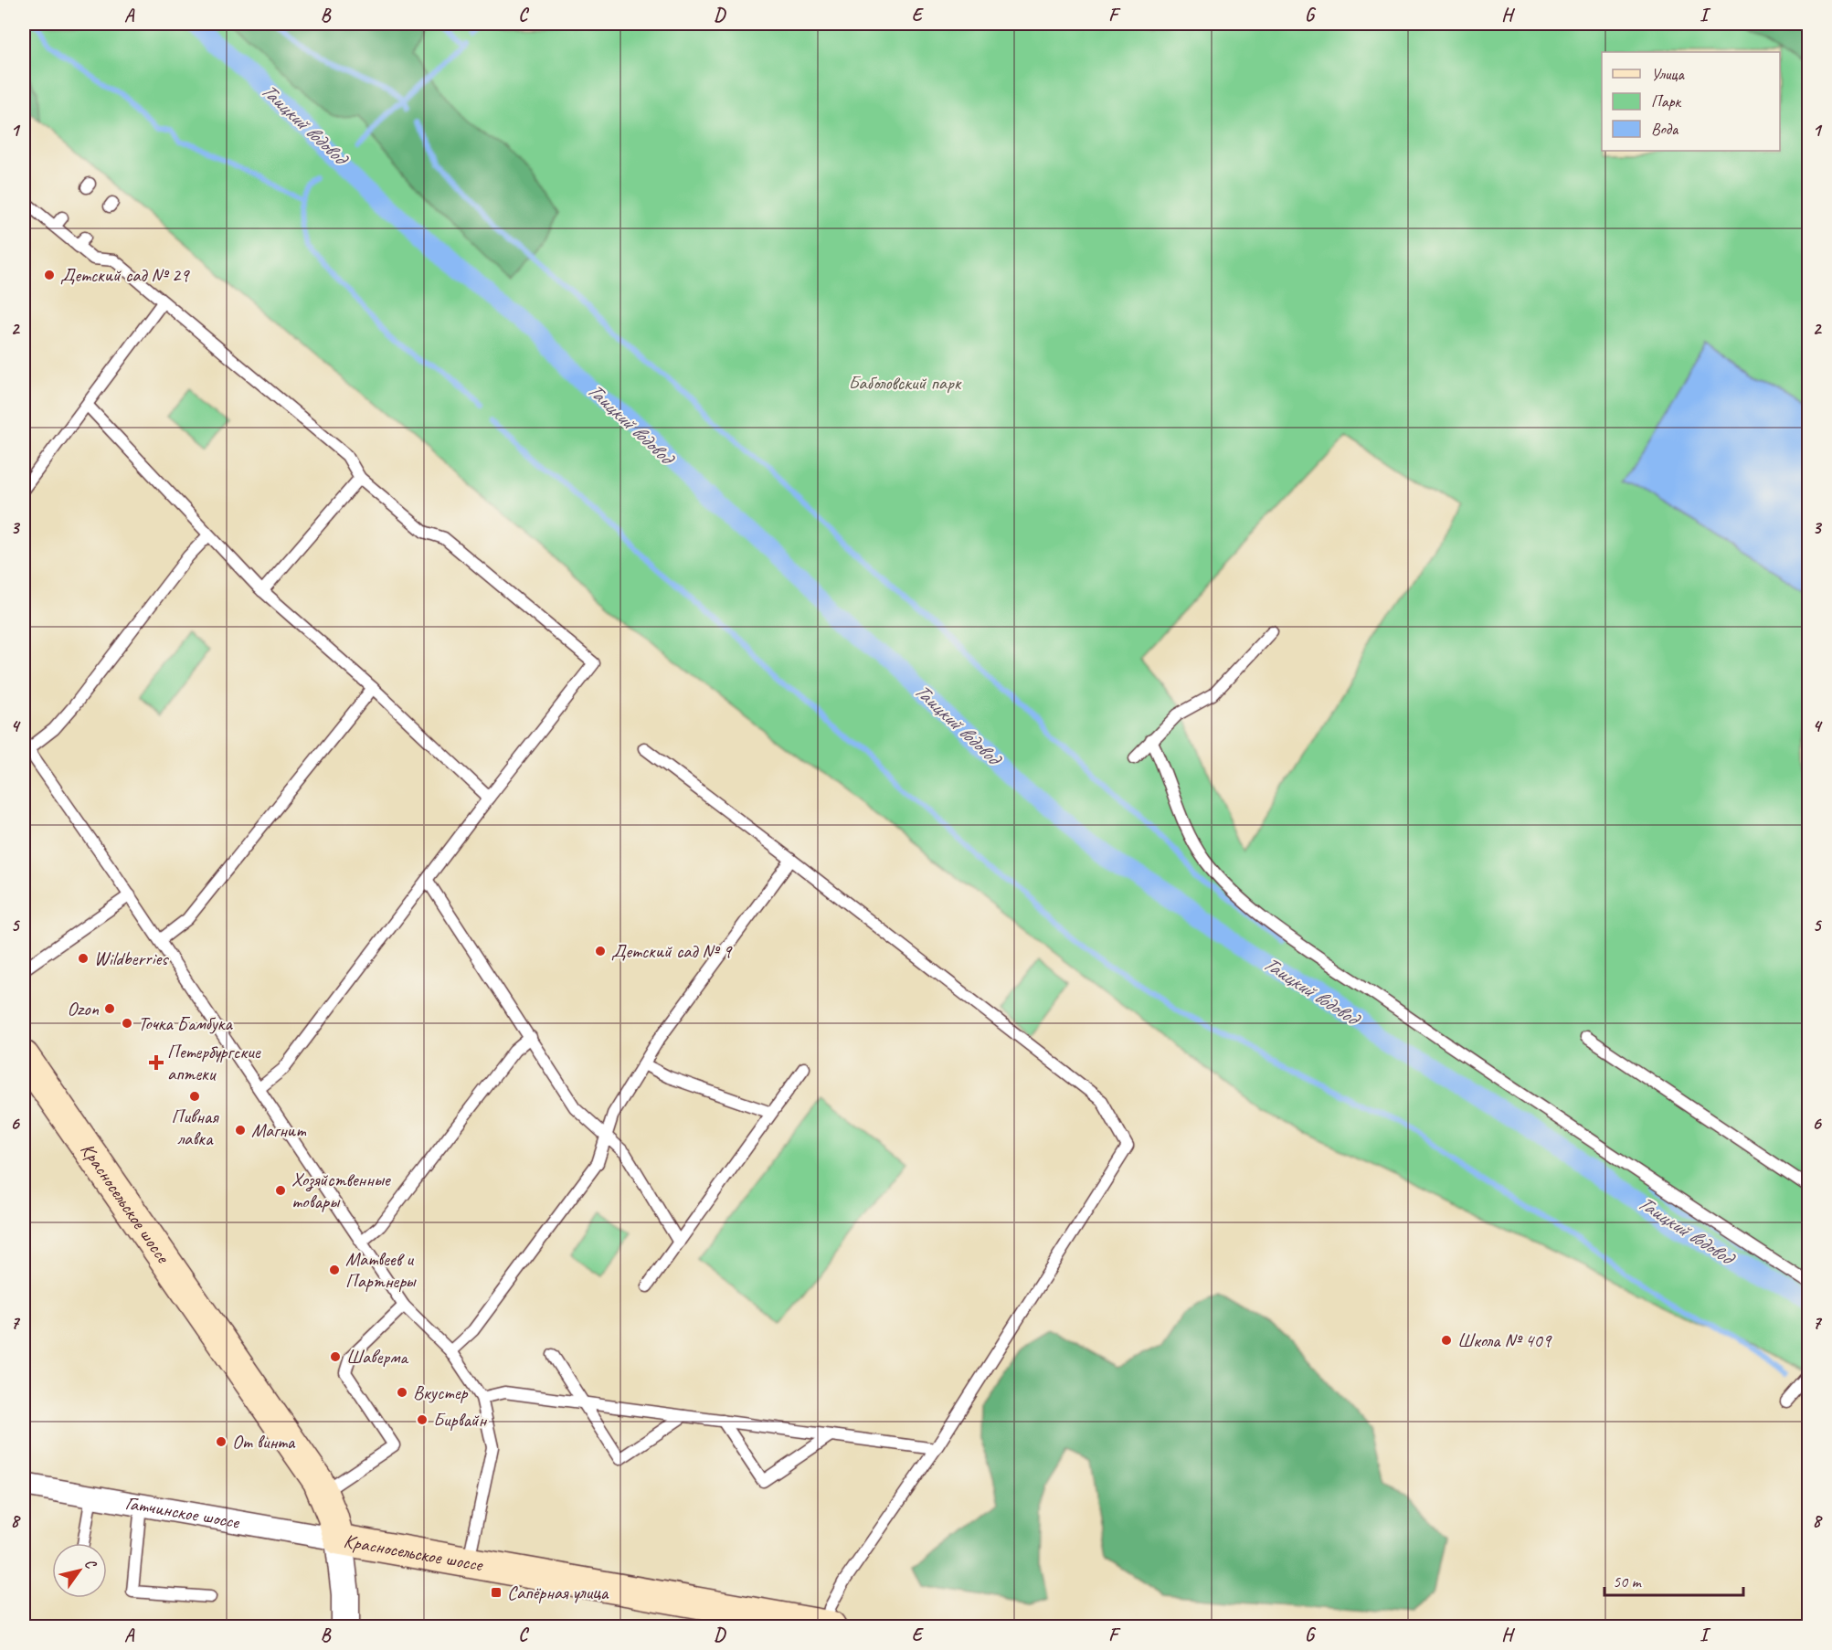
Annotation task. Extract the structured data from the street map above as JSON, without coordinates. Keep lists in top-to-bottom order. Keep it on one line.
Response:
{"streets":{"main road":["Красносельское шоссе"],"street":["Гатчинское шоссе"]},"crossings":[["Красносельское шоссе","Гатчинское шоссе"]],"water":["Таицкий водовод"],"parks":["Баболовский парк"],"places":{"other":["Детский сад № 29","Детский сад № 9","Wildberries","Ozon","Точка Бамбука","Пивная лавка","Магнит","Хозяйственные товары","Матвеев и Партнеры","Школа № 409","Шаверма","Вкустер","Бирвайн","От винта"],"health":["Петербургские аптеки"],"transit":["Сапёрная улица"]},"legend":["Улица","Парк","Вода"],"scale_bar":"50 m","north":"top right","grid":{"columns":["A","B","C","D","E","F","G","H","I"],"rows":["1","2","3","4","5","6","7","8"]}}
